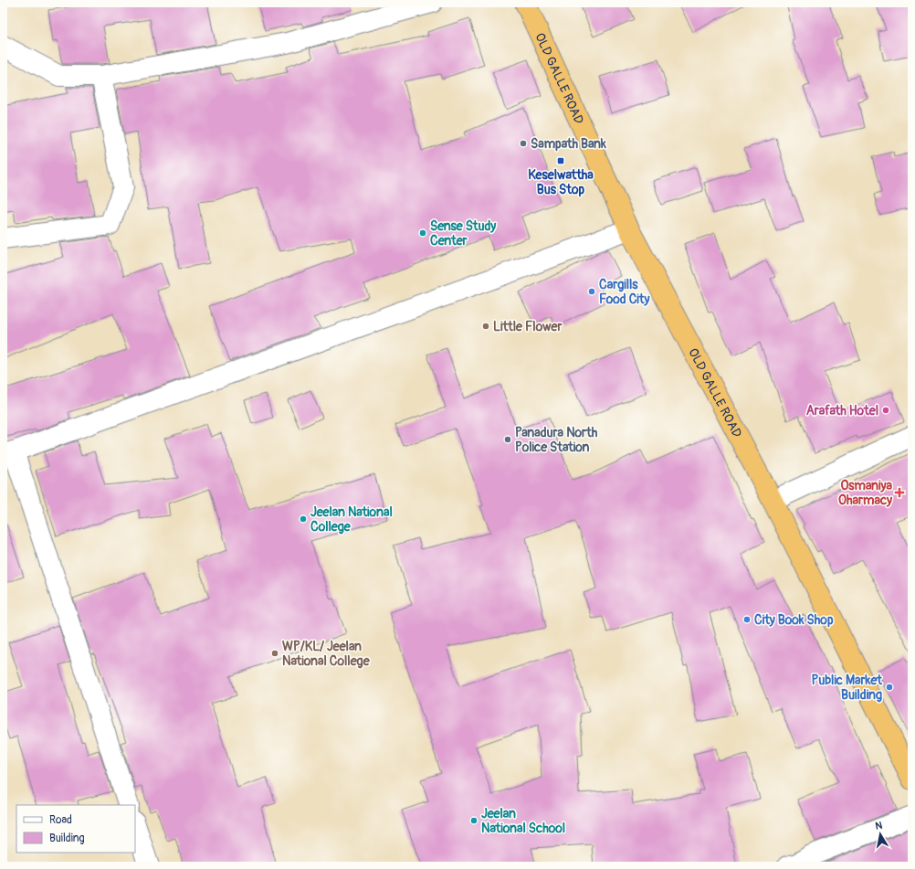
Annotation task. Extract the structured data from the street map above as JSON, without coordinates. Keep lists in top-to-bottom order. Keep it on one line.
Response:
{"streets":{"highway":["OLD GALLE ROAD"]},"places":{"other":["Sampath Bank","Sense Study Center","Cargills Food City","Little Flower","Arafath Hotel","Panadura North Police Station","Jeelan National College","City Book Shop","WP/KL/ Jeelan National College","Public Market Building","Jeelan National School"],"transit":["Keselwattha Bus Stop"],"health":["Osmaniya Oharmacy"]},"legend":["Road","Building"],"north":"top"}
